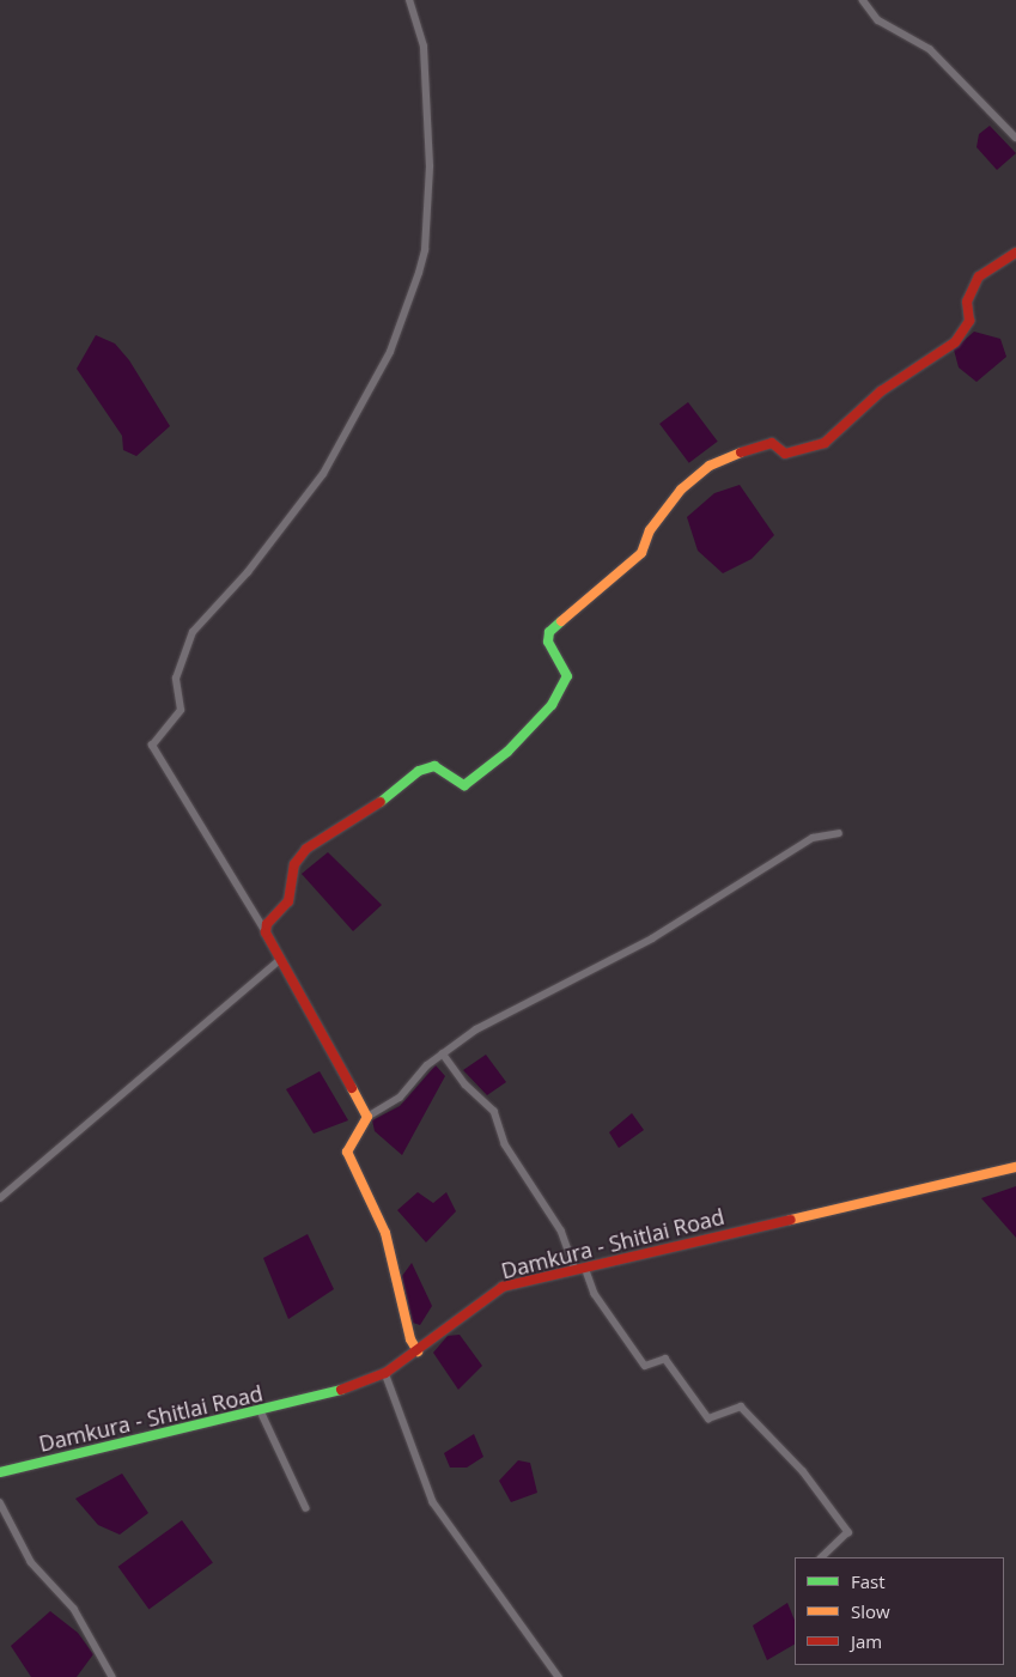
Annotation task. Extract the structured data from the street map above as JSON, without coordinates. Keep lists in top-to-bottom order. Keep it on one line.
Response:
{"streets":{"street":["Damkura - Shitlai Road"]},"legend":["Fast","Slow","Jam"]}
